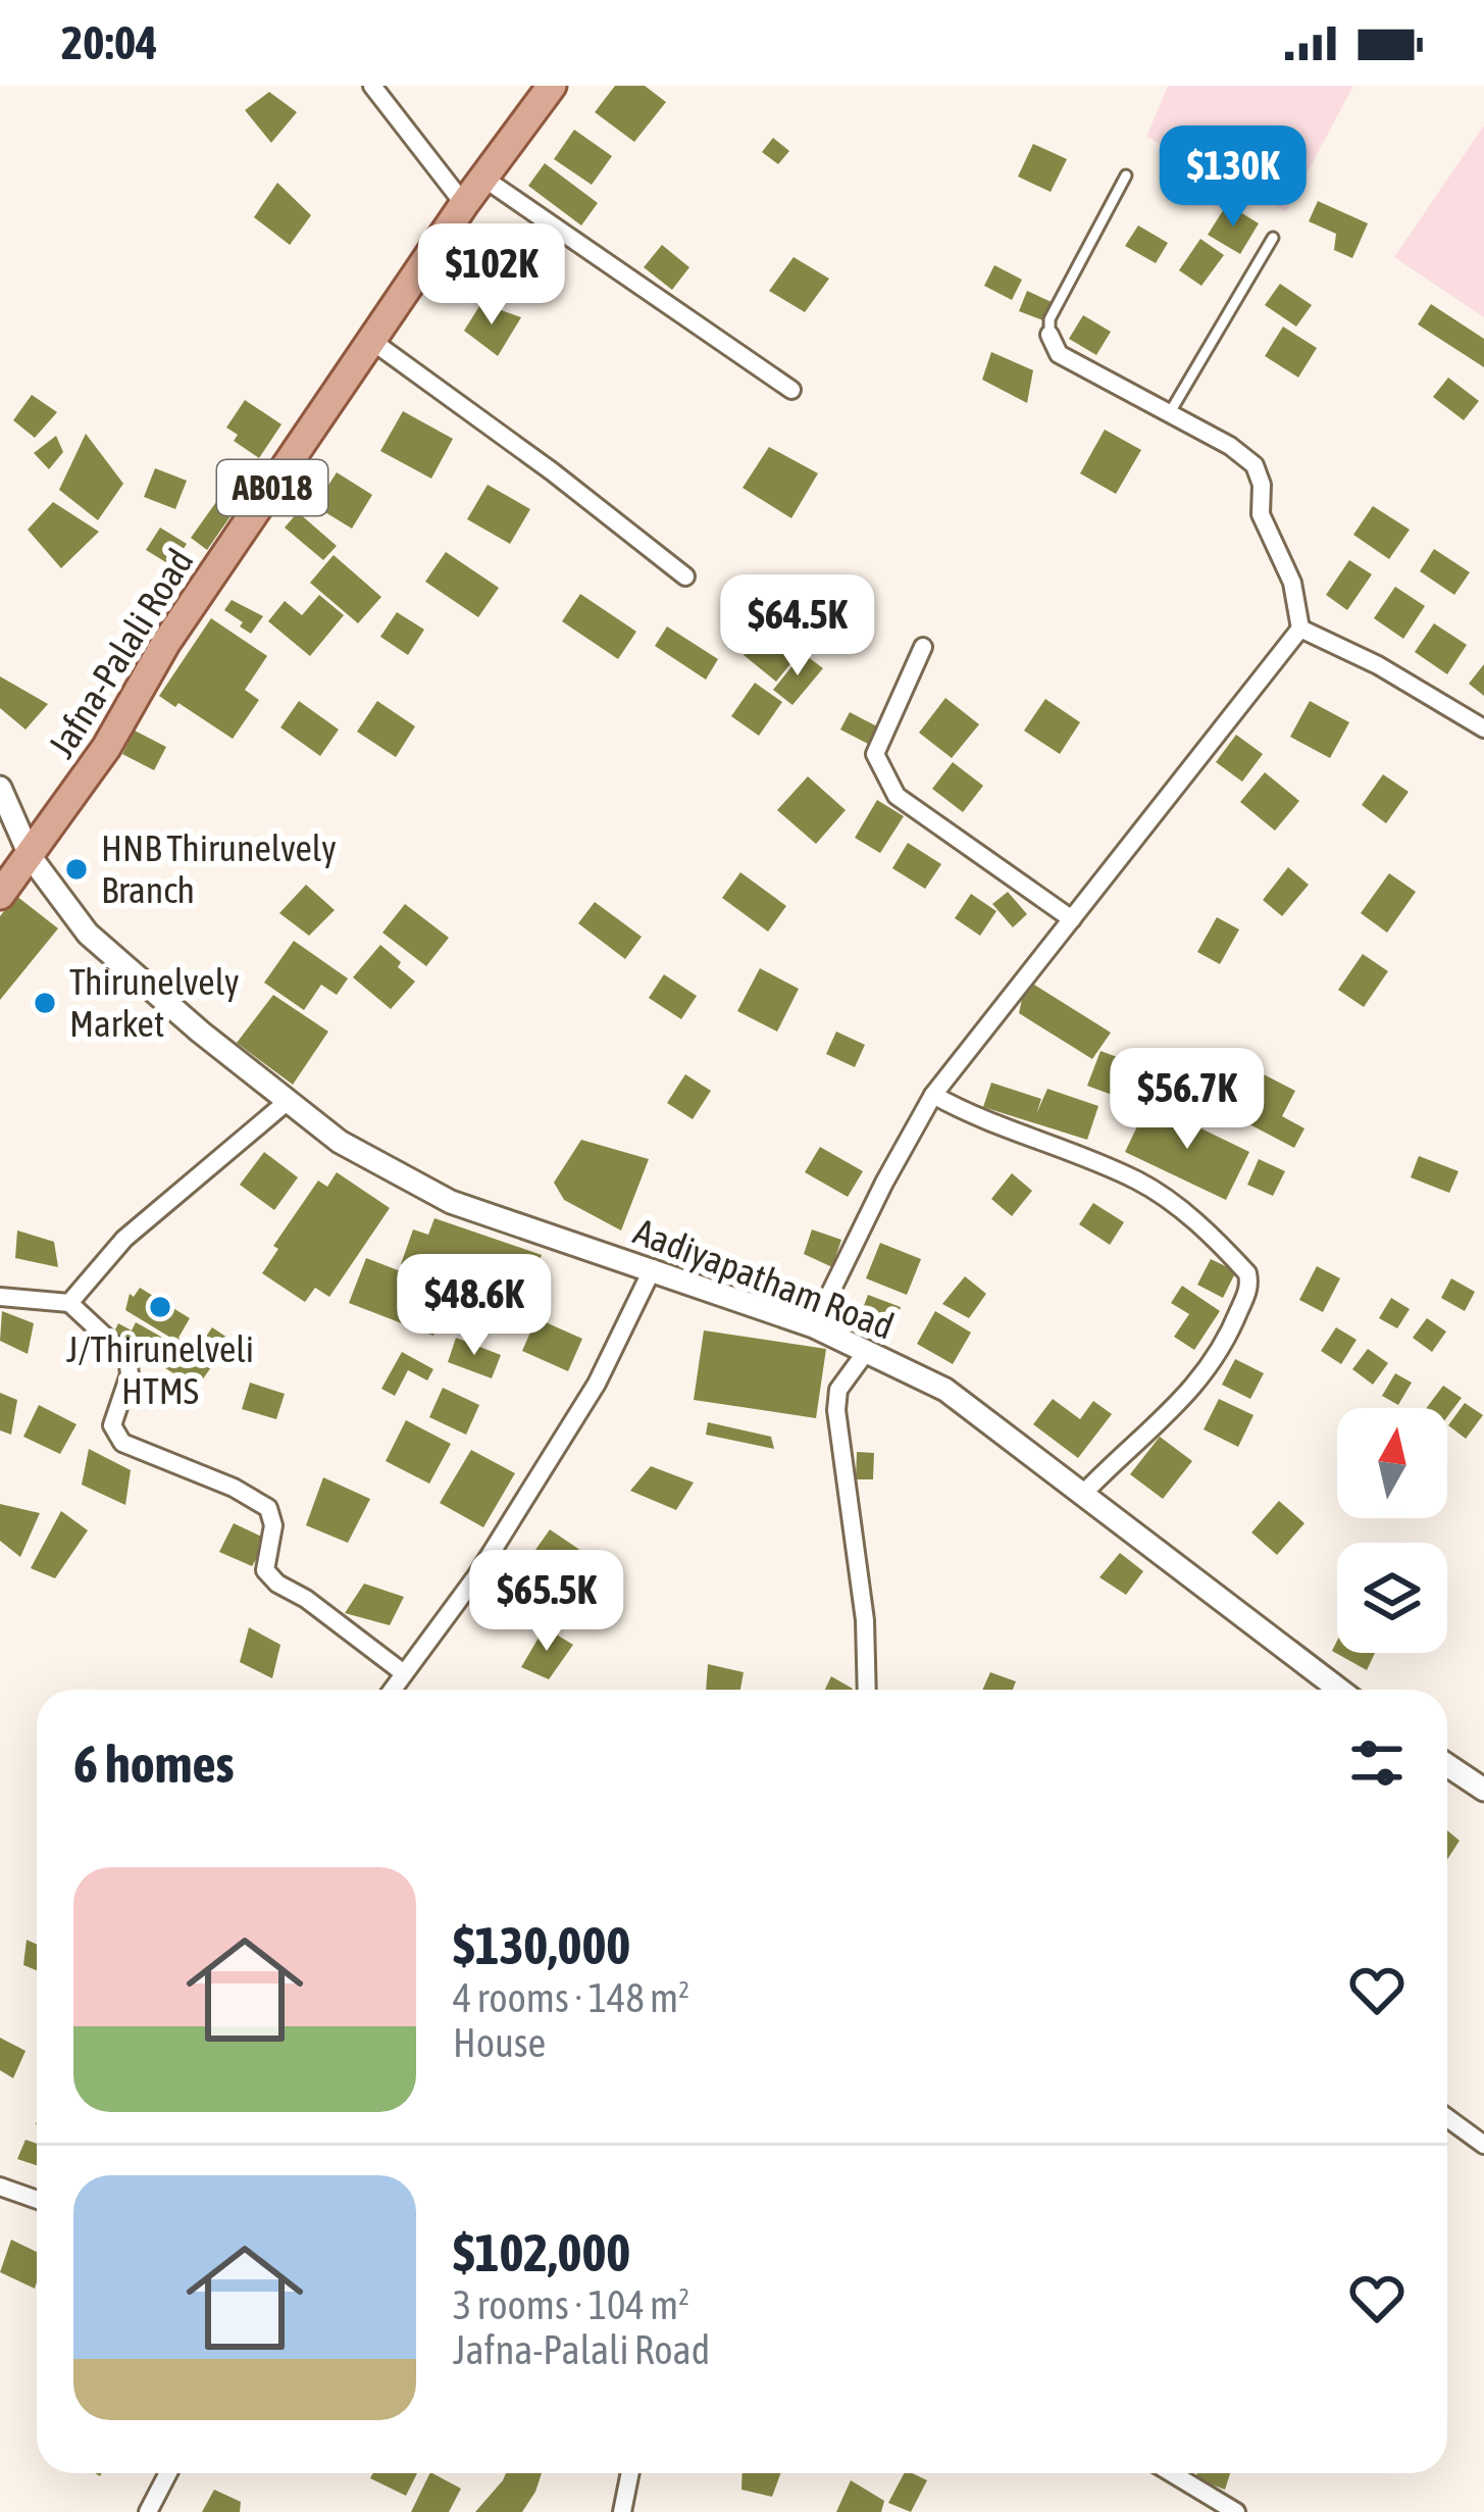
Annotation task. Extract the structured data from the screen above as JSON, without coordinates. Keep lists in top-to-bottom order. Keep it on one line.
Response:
{"streets":{"main road":["AB018","Jafna-Palali Road"],"street":["Aadiyapatham Road"]},"crossings":[["Jafna-Palali Road","Aadiyapatham Road"]],"places":["HNB Thirunelvely Branch","Thirunelvely Market","J/Thirunelveli HTMS"],"north":"top","page":{"status":"20:04","price":["$130K","$102K","$64.5K","$56.7K","$48.6K","$65.5K"],"heading":"6 homes","list":[{"name":"$130,000","note":"4 rooms · 148 m² · House"},{"name":"$102,000","note":"3 rooms · 104 m² · Jafna-Palali Road"}]}}
